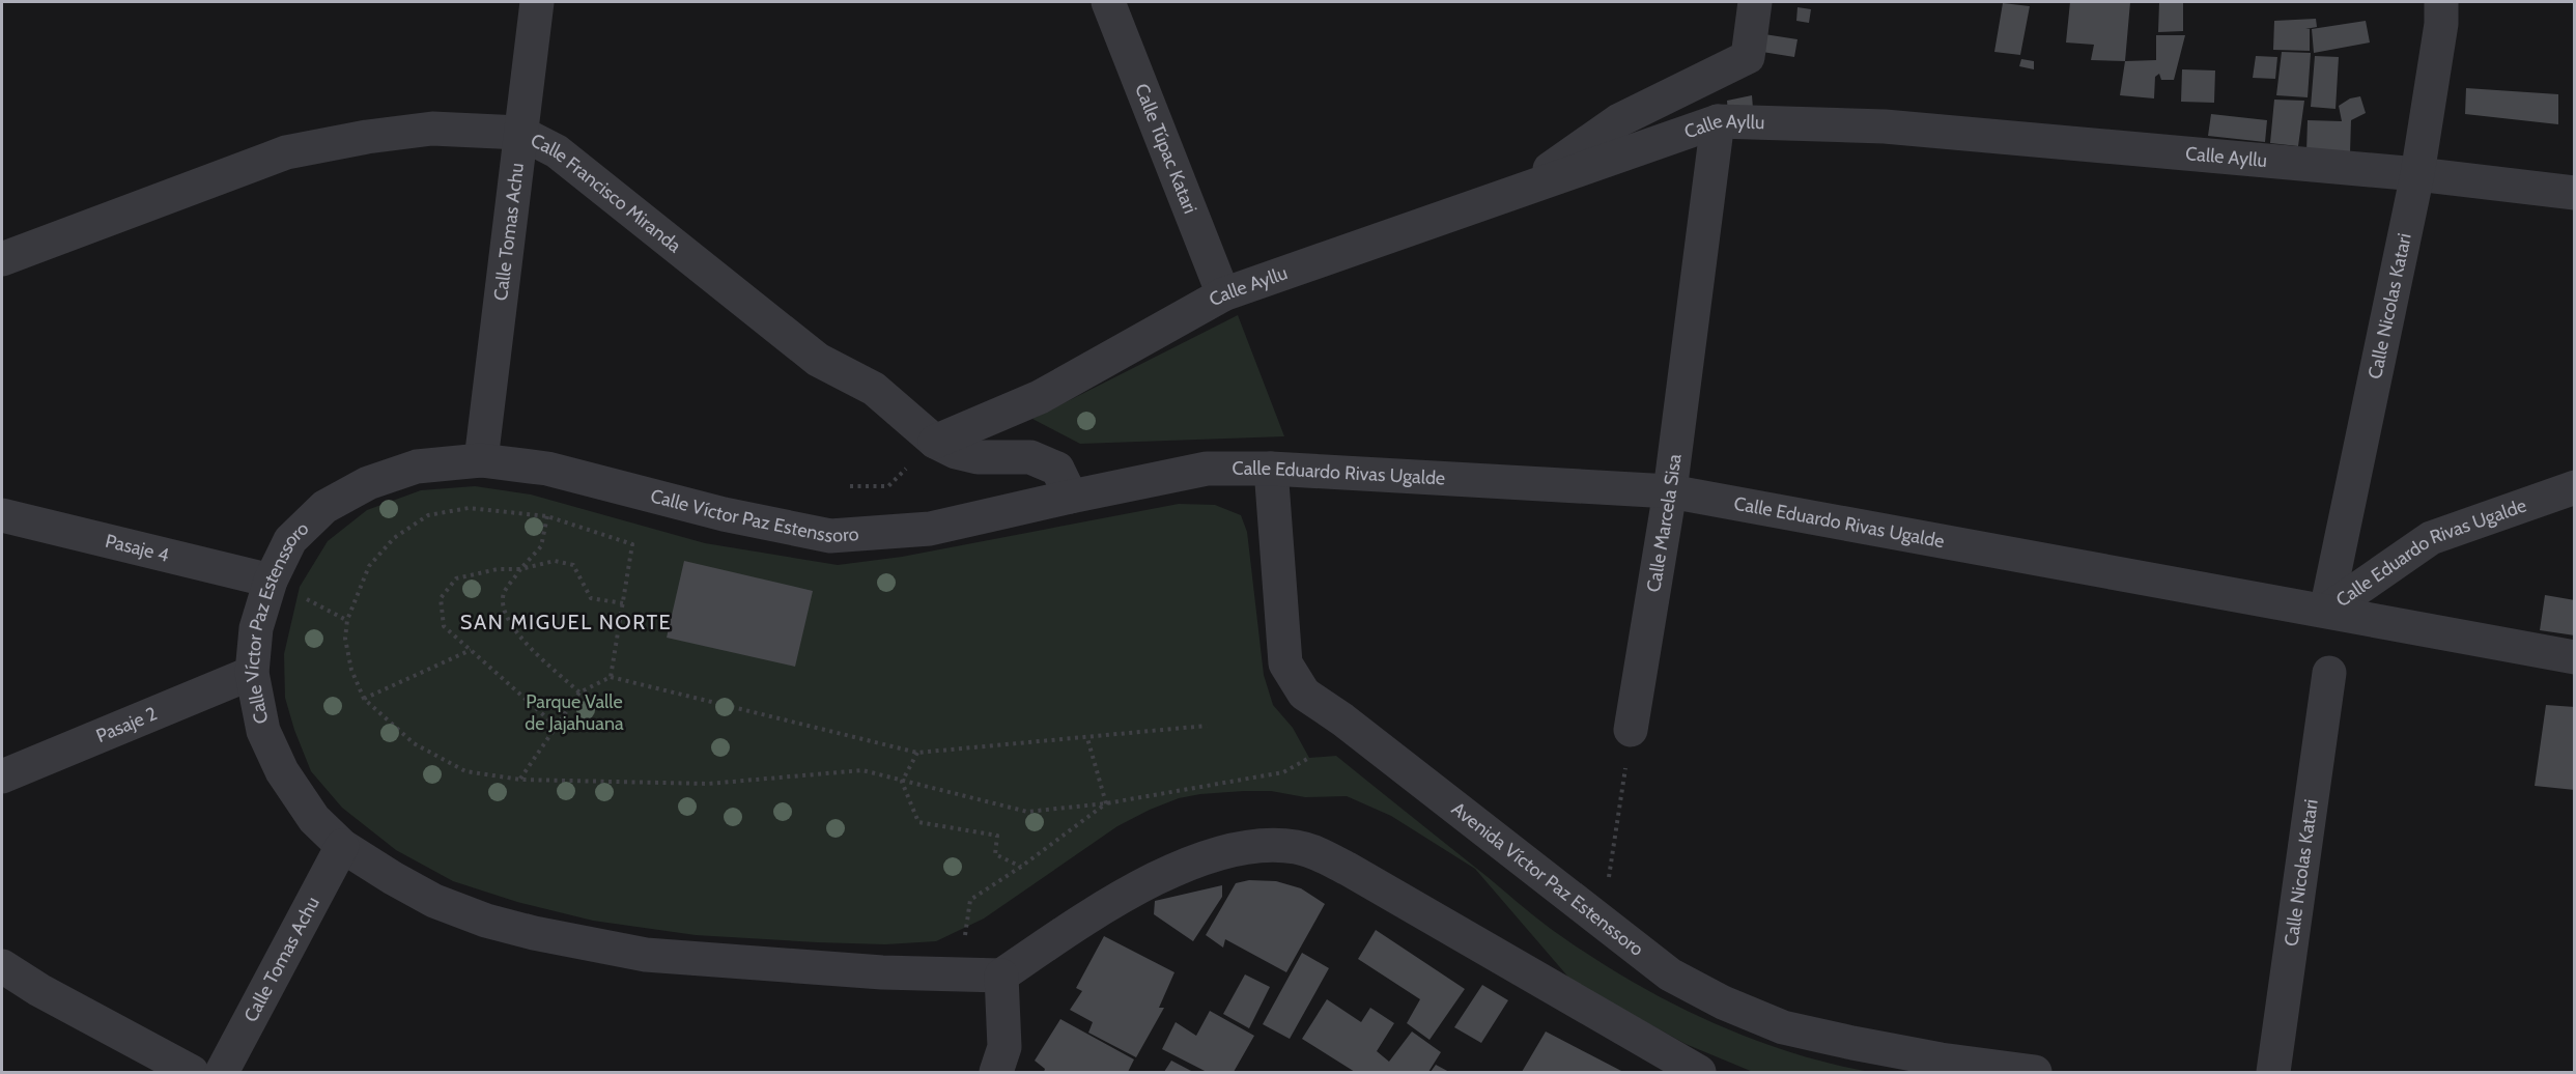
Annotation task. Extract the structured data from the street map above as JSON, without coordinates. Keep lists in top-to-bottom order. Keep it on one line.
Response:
{"streets":{"street":["Calle Ayllu","Calle Túpac Katari","Calle Francisco Miranda","Calle Tomas Achu","Calle Nicolas Katari","Calle Eduardo Rivas Ugalde","Calle Víctor Paz Estenssoro","Calle Marcela Sisa","Pasaje 4","Pasaje 2","Avenida Víctor Paz Estenssoro"]},"crossings":[["Calle Ayllu","Calle Túpac Katari"],["Calle Ayllu","Calle Francisco Miranda"],["Calle Ayllu","Calle Nicolas Katari"],["Calle Ayllu","Calle Marcela Sisa"],["Calle Francisco Miranda","Calle Tomas Achu"],["Calle Francisco Miranda","Calle Eduardo Rivas Ugalde"],["Calle Francisco Miranda","Calle Víctor Paz Estenssoro"],["Calle Tomas Achu","Calle Víctor Paz Estenssoro"],["Calle Nicolas Katari","Calle Eduardo Rivas Ugalde"],["Calle Eduardo Rivas Ugalde","Calle Víctor Paz Estenssoro"],["Calle Eduardo Rivas Ugalde","Calle Marcela Sisa"],["Calle Eduardo Rivas Ugalde","Avenida Víctor Paz Estenssoro"],["Calle Víctor Paz Estenssoro","Pasaje 4"],["Calle Víctor Paz Estenssoro","Pasaje 2"]],"districts":["SAN MIGUEL NORTE"],"parks":["Parque Valle de Jajahuana"]}
